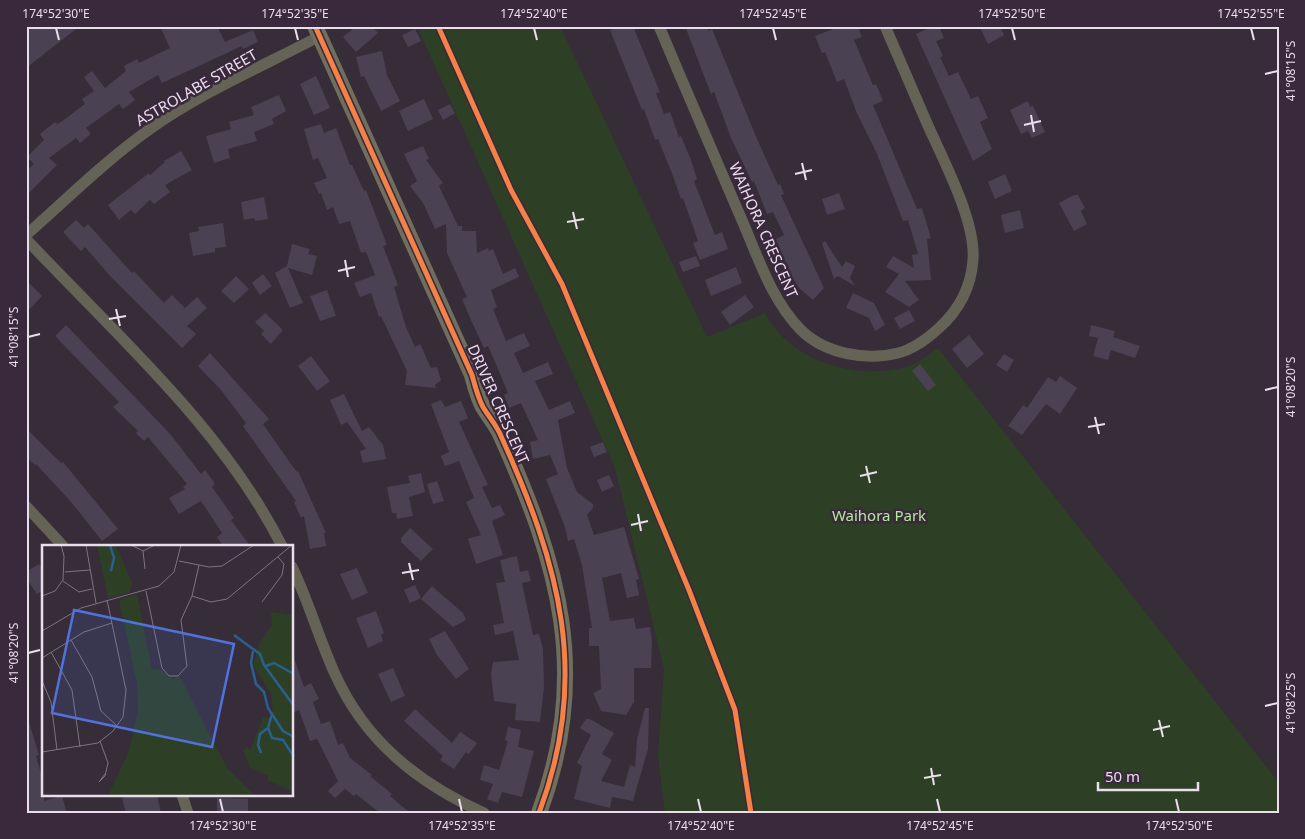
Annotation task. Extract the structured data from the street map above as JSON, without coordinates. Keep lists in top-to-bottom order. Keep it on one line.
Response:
{"streets":{"street":["ASTROLABE STREET","WAIHORA CRESCENT","DRIVER CRESCENT"]},"crossings":[["ASTROLABE STREET","DRIVER CRESCENT"]],"parks":["Waihora Park"],"scale_bar":"50 m","coordinates":["174°52'30\"E","174°52'35\"E","174°52'40\"E","174°52'45\"E","174°52'50\"E","174°52'55\"E","41°08'15\"S","41°08'20\"S","41°08'25\"S"]}
